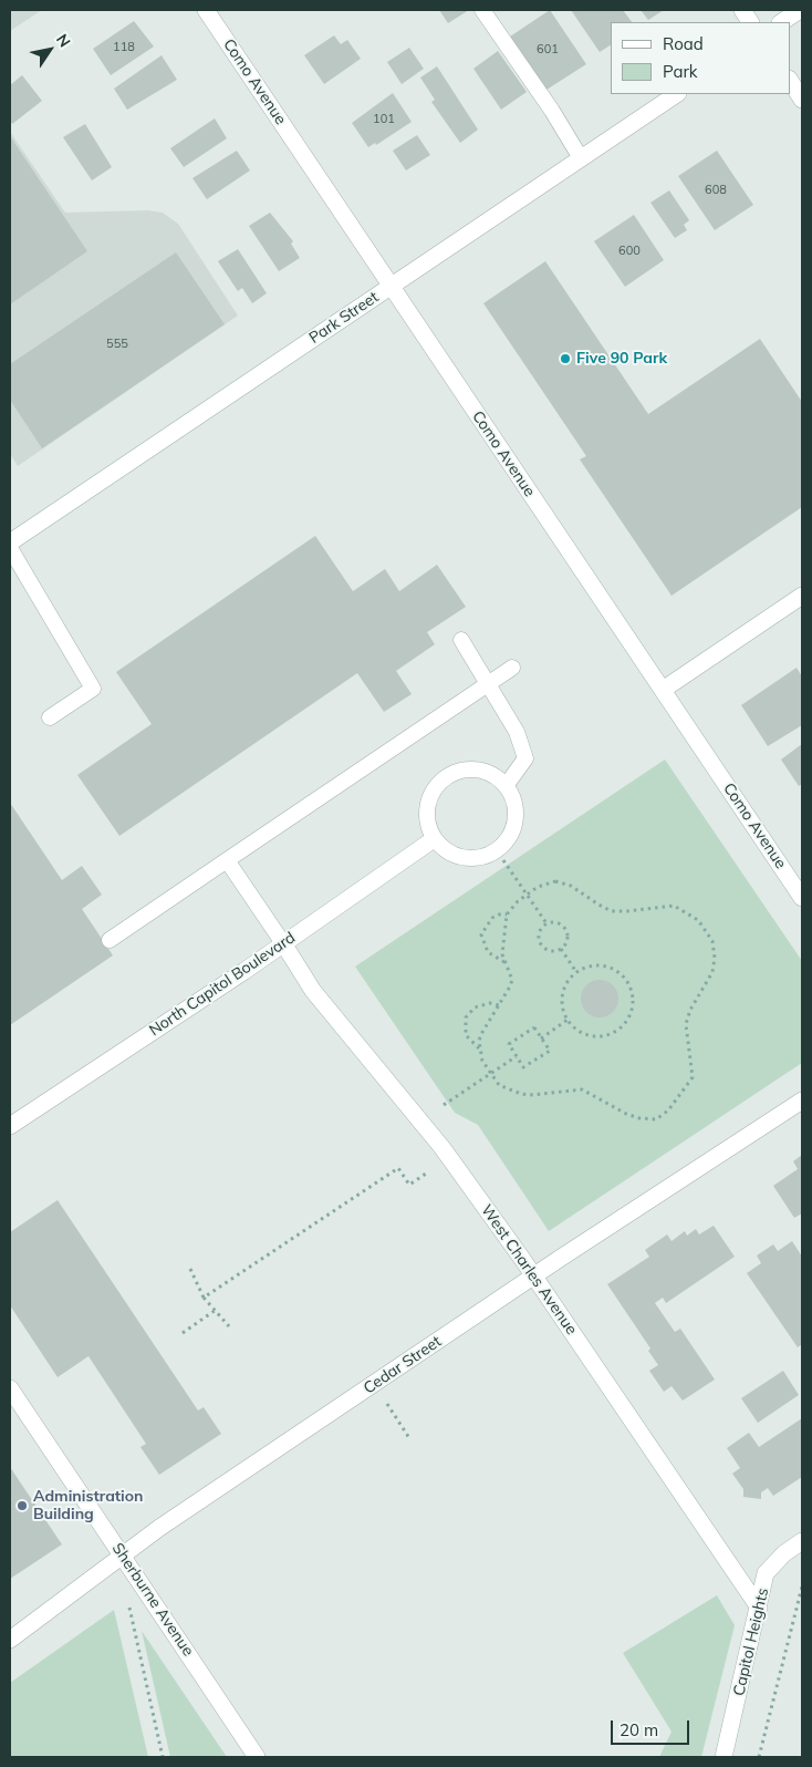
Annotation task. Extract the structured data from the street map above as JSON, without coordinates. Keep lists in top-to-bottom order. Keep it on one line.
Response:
{"streets":{"street":["Como Avenue","Park Street","North Capitol Boulevard","West Charles Avenue","Cedar Street","Sherburne Avenue","Capitol Heights"]},"crossings":[["Como Avenue","Park Street"],["North Capitol Boulevard","West Charles Avenue"],["West Charles Avenue","Cedar Street"],["West Charles Avenue","Capitol Heights"],["Cedar Street","Sherburne Avenue"]],"places":["Five 90 Park","Administration Building"],"house_numbers":["118","601","101","608","600","555"],"legend":["Road","Park"],"scale_bar":"20 m","north":"top right"}
